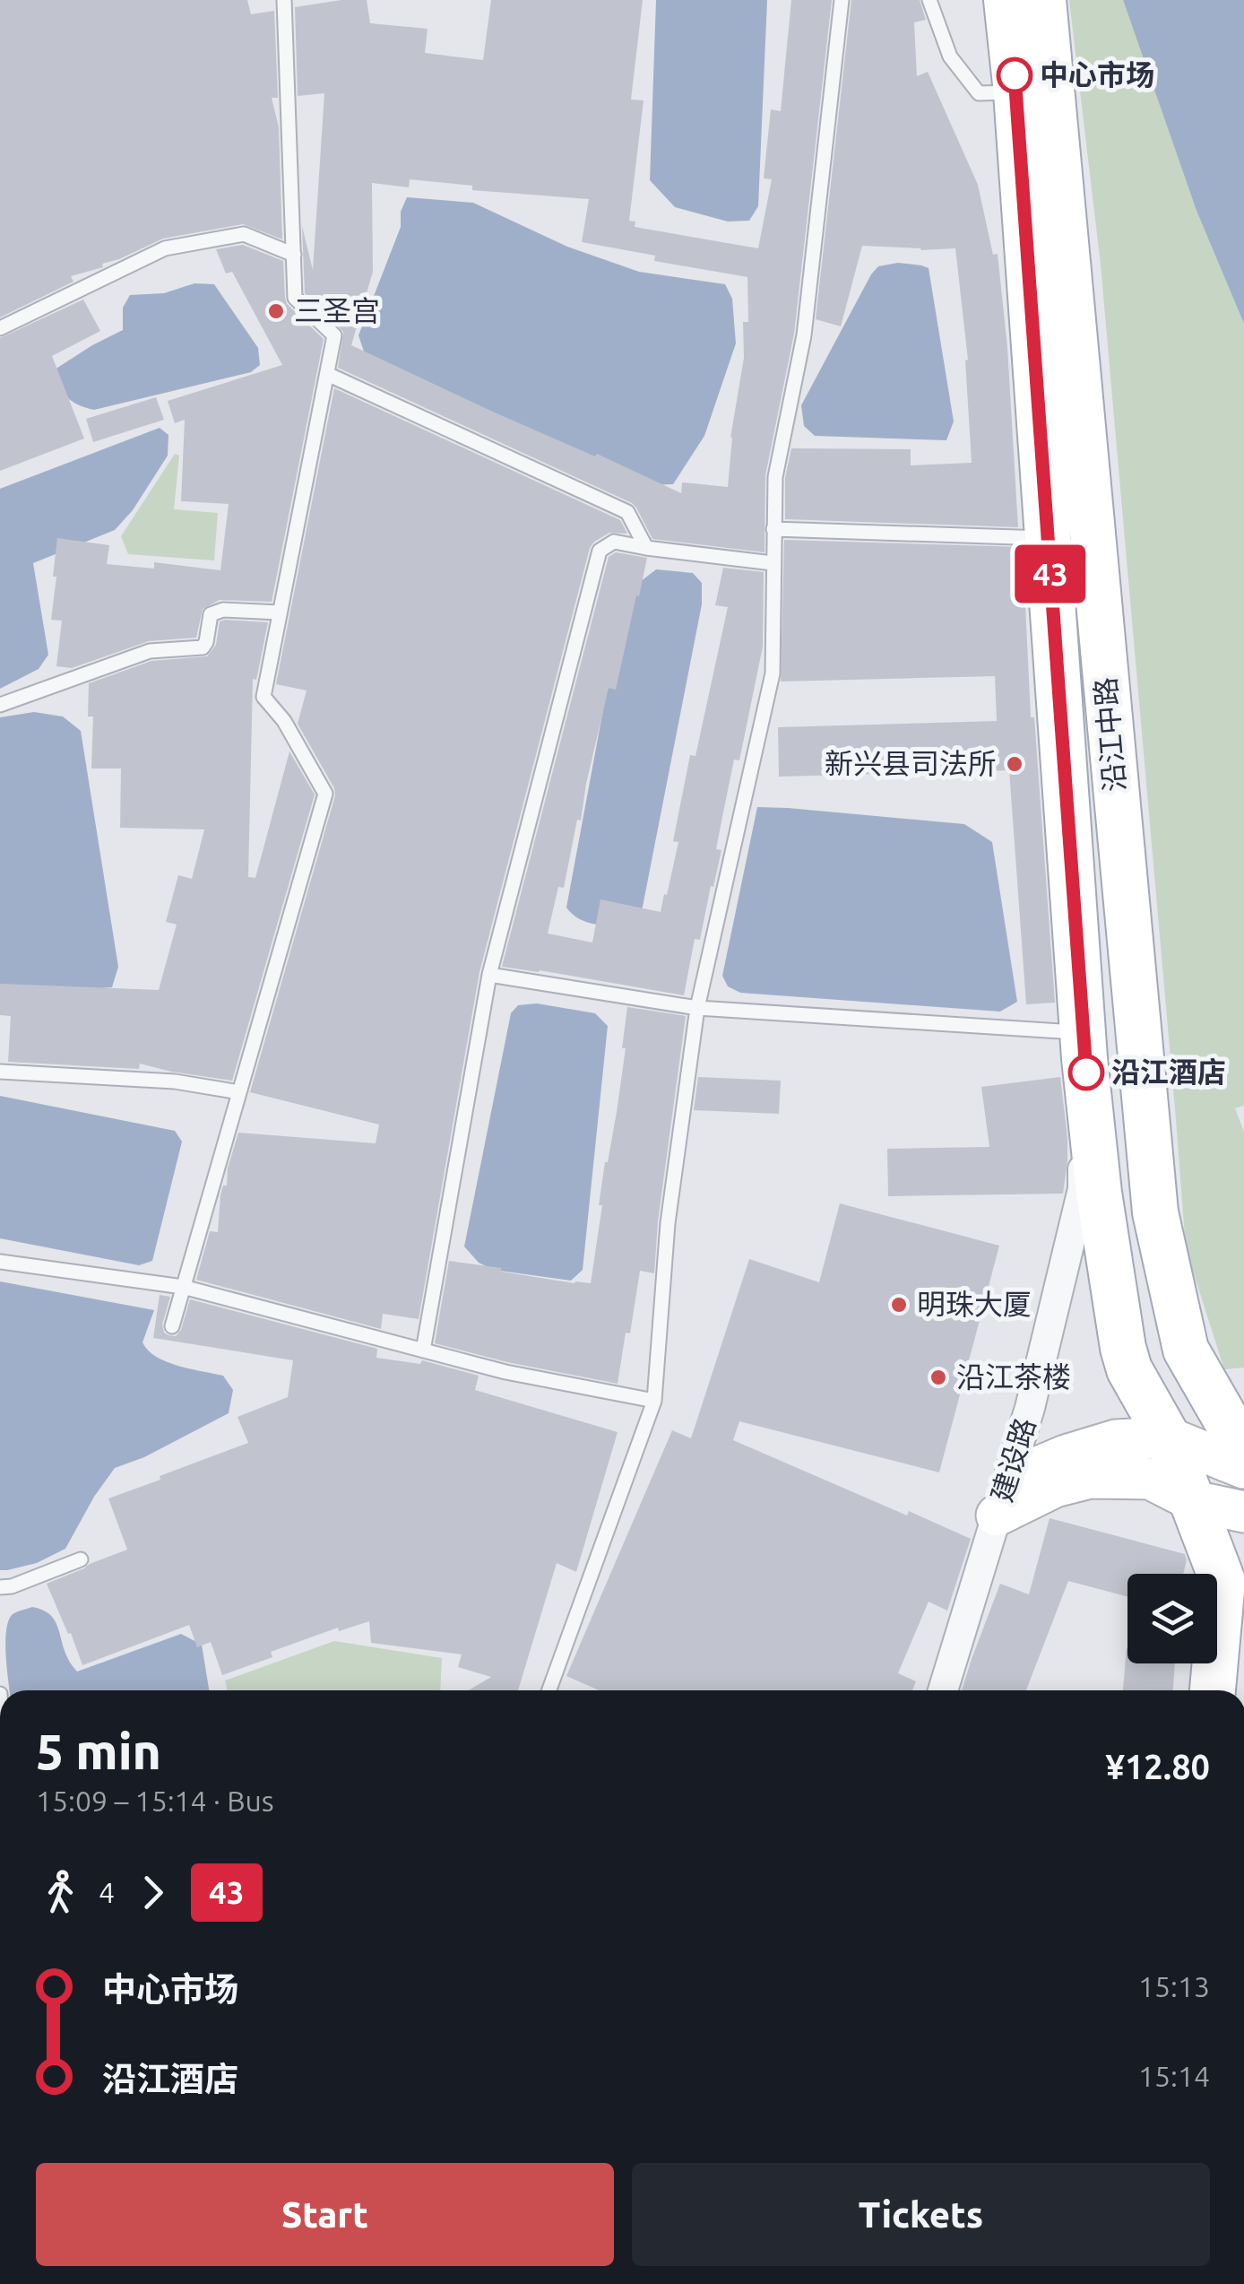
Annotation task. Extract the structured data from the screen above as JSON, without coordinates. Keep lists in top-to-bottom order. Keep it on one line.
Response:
{"streets":{"main road":["沿江中路"],"street":["建设路"]},"crossings":[["沿江中路","建设路"]],"places":["中心市场","三圣宫","新兴县司法所","沿江酒店","明珠大厦","沿江茶楼"],"lines":["bus line 43"],"page":{"on_map":"43","heading":["5 min","15:09 – 15:14 · Bus","¥12.80"],"legs":["4","43"],"list":[{"name":"中心市场","value":"15:13"},{"name":"沿江酒店","value":"15:14"}],"buttons":["Start","Tickets"]}}
